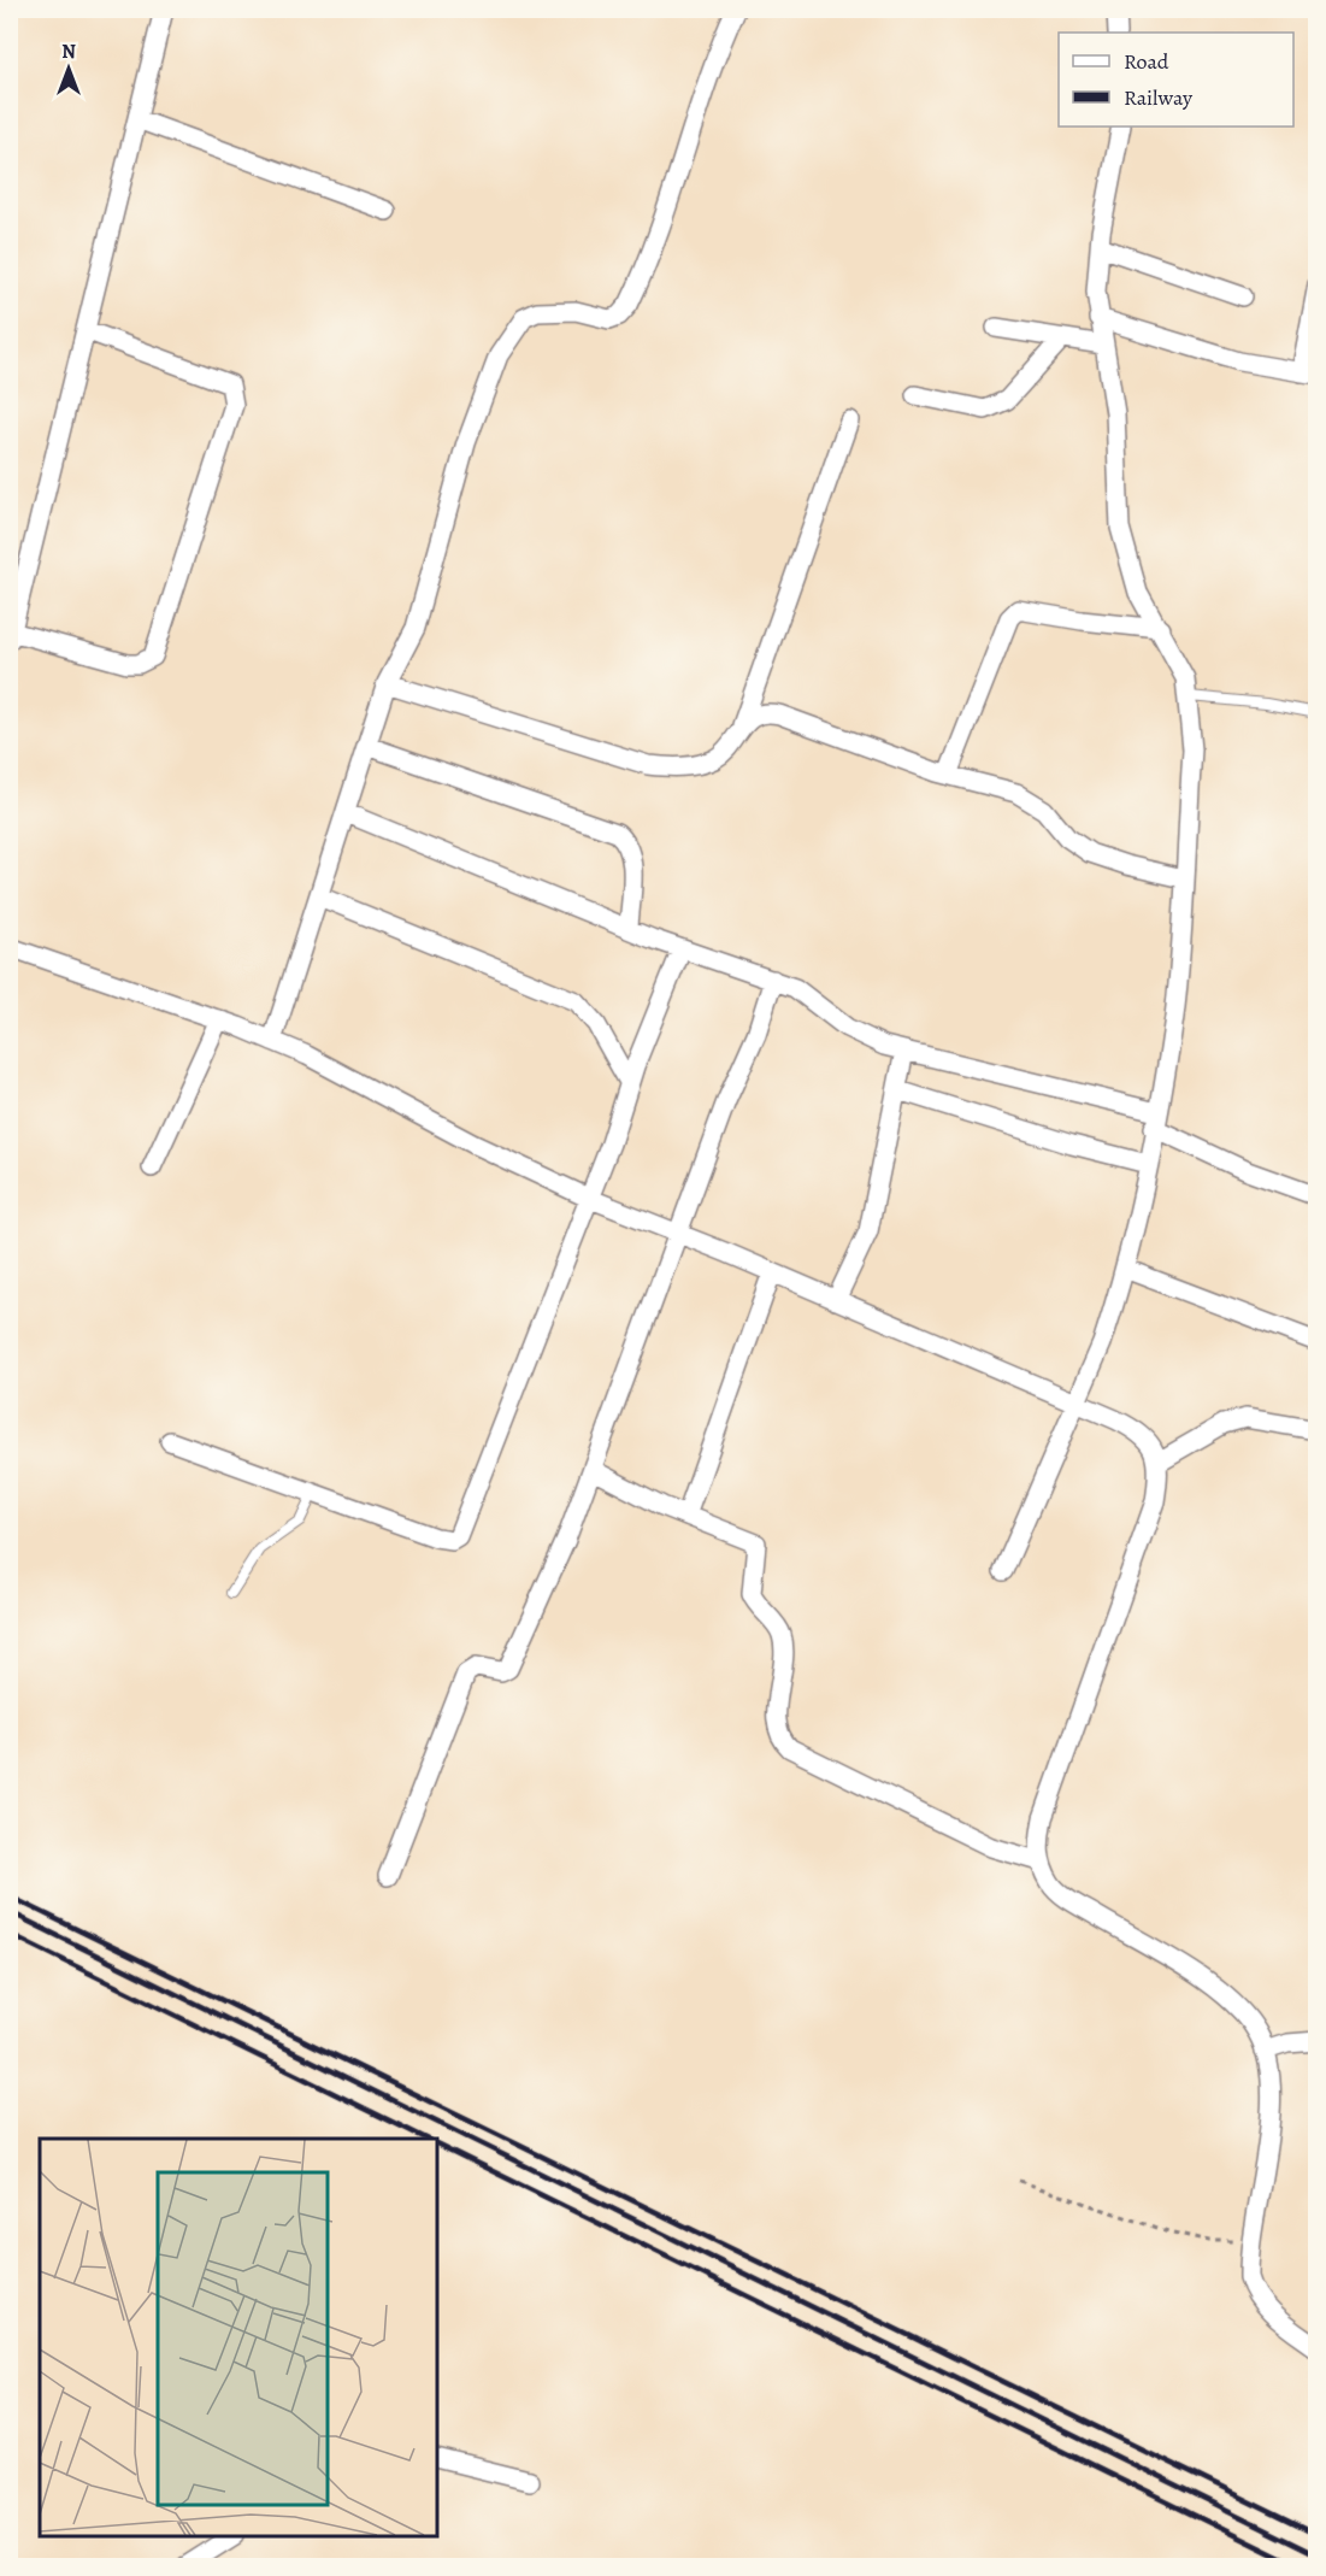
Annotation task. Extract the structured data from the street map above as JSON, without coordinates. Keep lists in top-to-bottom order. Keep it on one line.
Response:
{"legend":["Road","Railway"],"north":"top"}
